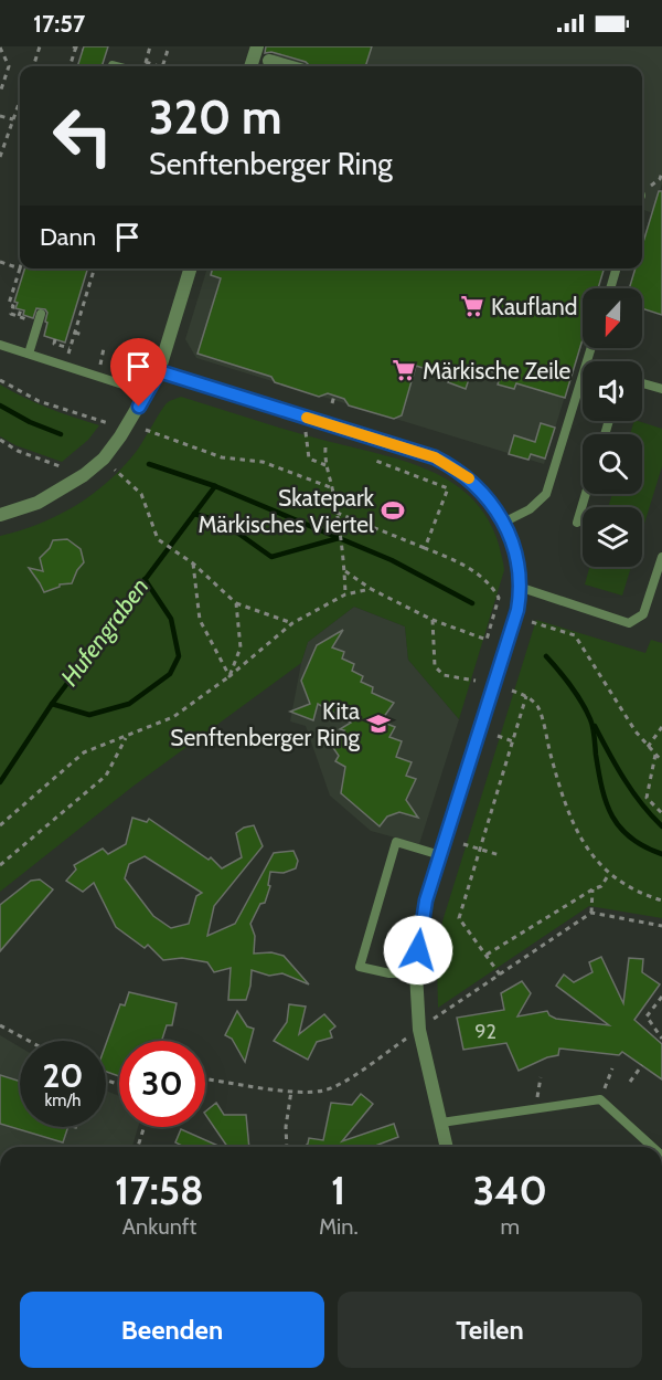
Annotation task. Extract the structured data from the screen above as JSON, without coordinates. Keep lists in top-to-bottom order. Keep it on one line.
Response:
{"water":["Hufengraben"],"places":{"supermarket":["Kaufland","Märkische Zeile"],"sports":["Skatepark Märkisches Viertel"],"school or university":["Kita Senftenberger Ring"]},"house_numbers":["92"],"north":"bottom","page":{"status":"17:57","turn":["320 m","Senftenberger Ring"],"then":"Dann","speed":"20 km/h","limit":"30","eta":["17:58","Ankunft","1","Min.","340","m"],"buttons":["Beenden","Teilen"]}}
